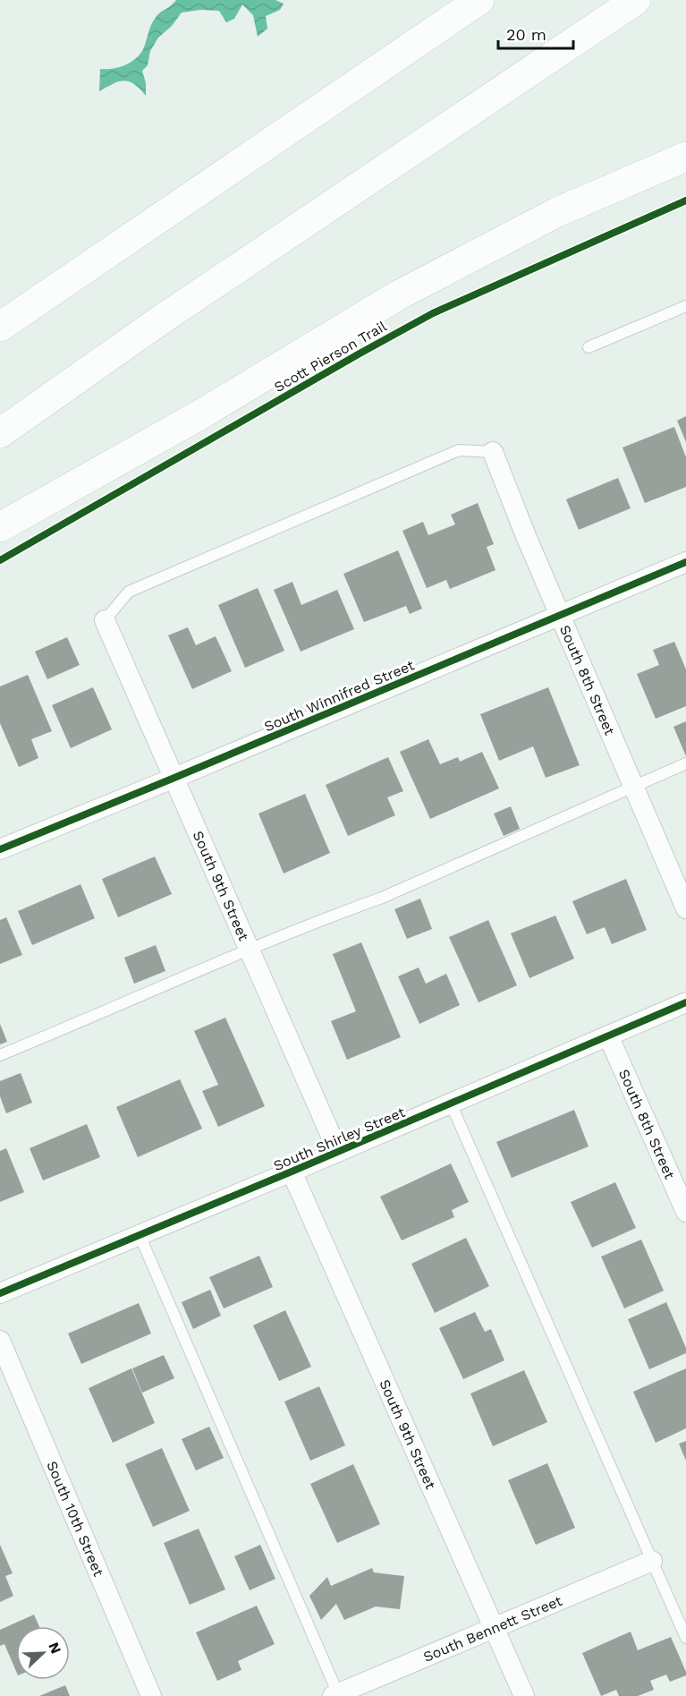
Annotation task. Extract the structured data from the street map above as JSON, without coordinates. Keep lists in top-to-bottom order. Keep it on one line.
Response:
{"streets":{"street":["South 8th Street","South Winnifred Street","South 9th Street","South Shirley Street","South 10th Street","South Bennett Street"],"cycle path":["Scott Pierson Trail"]},"crossings":[["South 8th Street","South Winnifred Street"],["South 8th Street","South Shirley Street"],["South Winnifred Street","South 9th Street"],["South 9th Street","South Shirley Street"],["South 9th Street","South Bennett Street"]],"scale_bar":"20 m","north":"top right"}
